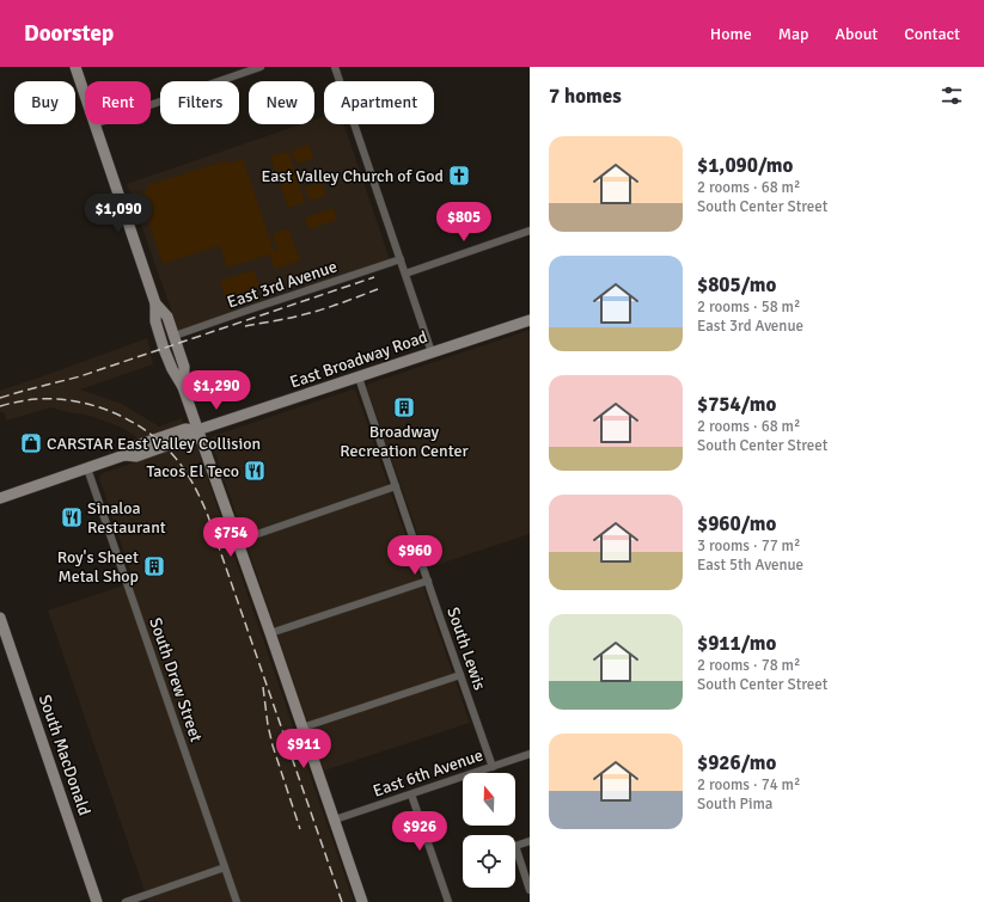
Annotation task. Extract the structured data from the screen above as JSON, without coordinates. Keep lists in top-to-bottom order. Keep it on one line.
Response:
{"streets":{"street":["East 3rd Avenue","East Broadway Road","South Lewis","South Drew Street","South MacDonald","East 6th Avenue"]},"crossings":[["East Broadway Road","South Lewis"],["East Broadway Road","South Drew Street"],["South Lewis","East 6th Avenue"]],"places":{"church":["East Valley Church of God"],"building":["Broadway Recreation Center","Roy's Sheet Metal Shop"],"shop":["CARSTAR East Valley Collision"],"restaurant":["Tacos El Teco","Sinaloa Restaurant"]},"north":"top","page":{"header":"Doorstep","nav":["Home","Map","About","Contact"],"heading":"7 homes","chip":["Buy","Rent","Filters","New","Apartment"],"list":[{"name":"$1,090/mo","note":"2 rooms · 68 m² · South Center Street"},{"name":"$805/mo","note":"2 rooms · 58 m² · East 3rd Avenue"},{"name":"$754/mo","note":"2 rooms · 68 m² · South Center Street"},{"name":"$960/mo","note":"3 rooms · 77 m² · East 5th Avenue"},{"name":"$911/mo","note":"2 rooms · 78 m² · South Center Street"},{"name":"$926/mo","note":"2 rooms · 74 m² · South Pima"}],"price":["$1,090","$805","$1,290","$754","$960","$911","$926"]}}
